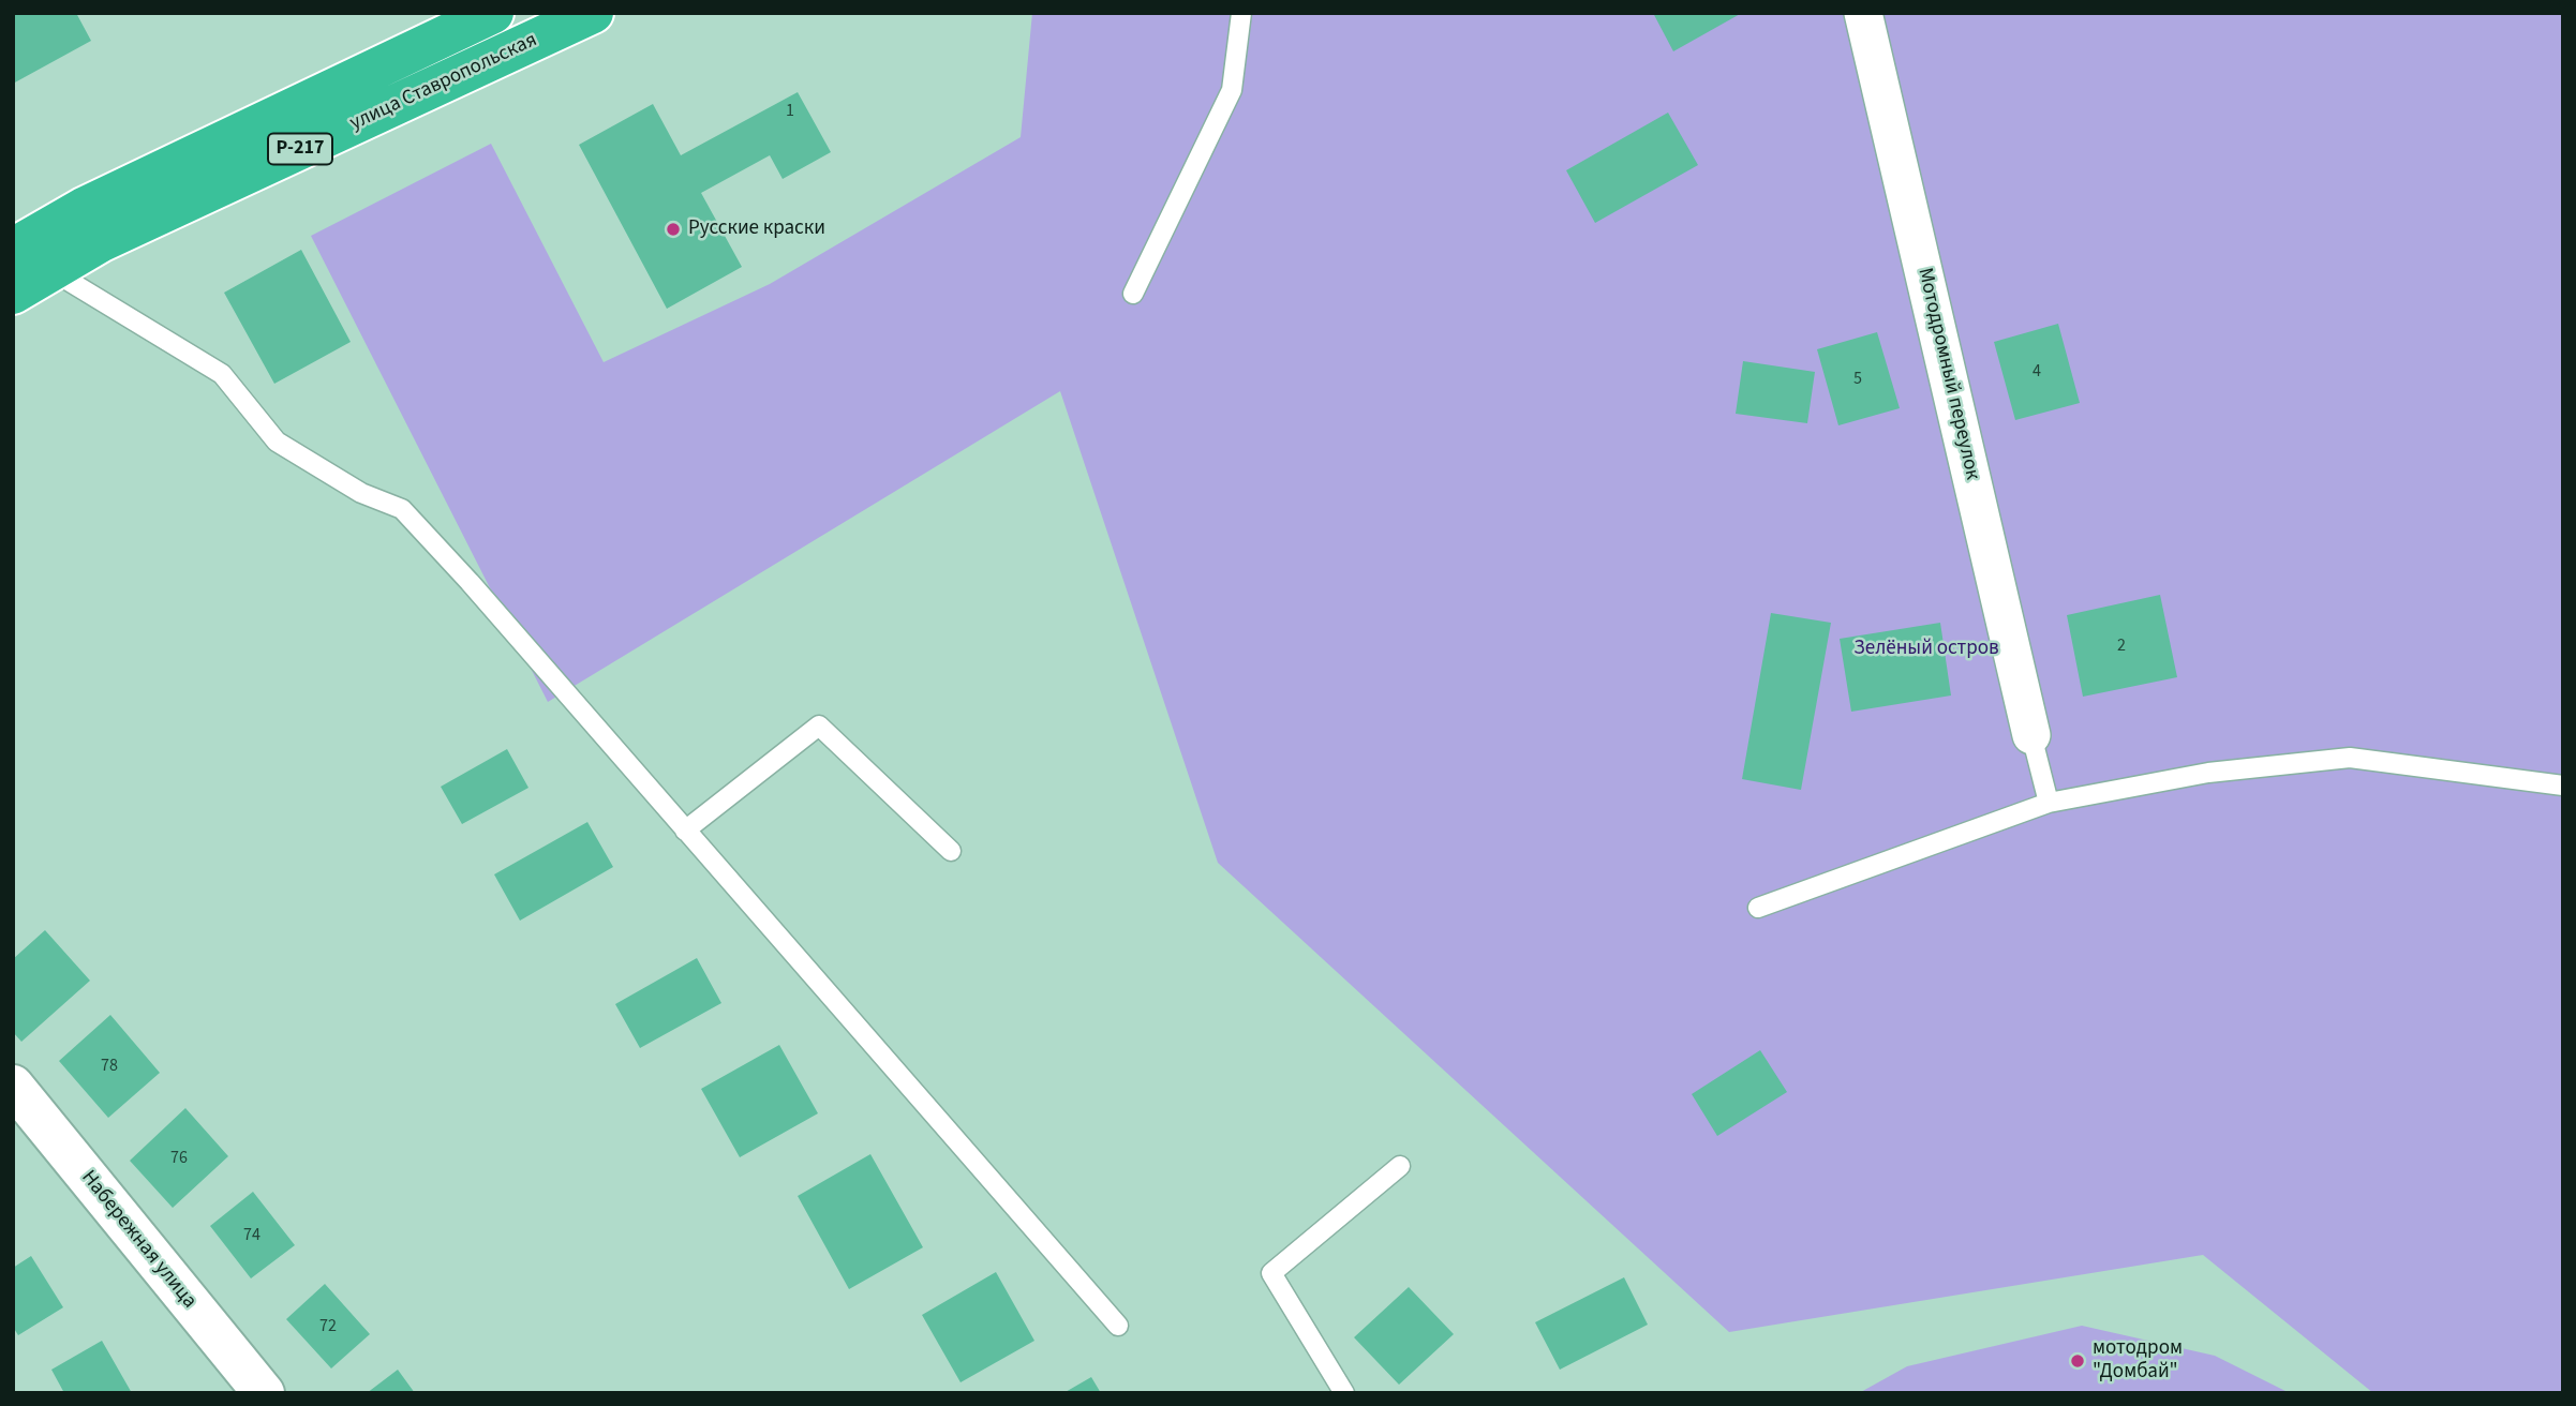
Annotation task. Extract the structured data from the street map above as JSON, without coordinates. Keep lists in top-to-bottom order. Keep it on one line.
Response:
{"streets":{"highway":["улица Ставропольская","Р-217"],"street":["Мотодромный переулок","Набережная улица"]},"parks":["Зелёный остров"],"places":["Русские краски","мотодром \"Домбай\""],"house_numbers":["1","4","5","2","78","76","74","72"]}
